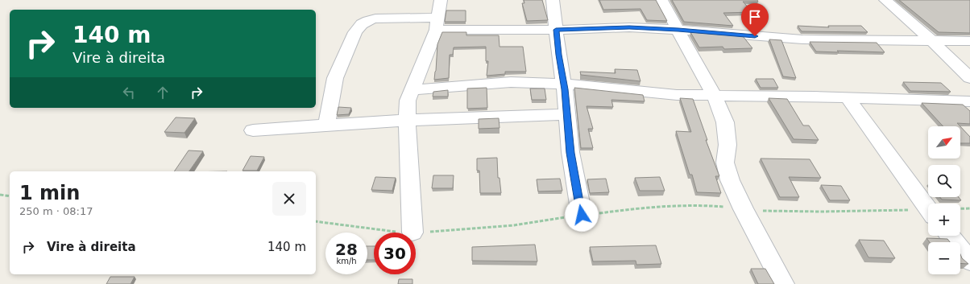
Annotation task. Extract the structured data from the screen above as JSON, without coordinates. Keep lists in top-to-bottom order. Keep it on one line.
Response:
{"north":"top right","page":{"turn":["140 m","Vire à direita"],"map_buttons":["+","−"],"heading":["1 min","250 m · 08:17"],"list":[{"name":"Vire à direita","value":"140 m"}],"speed":"28 km/h","limit":"30"}}
